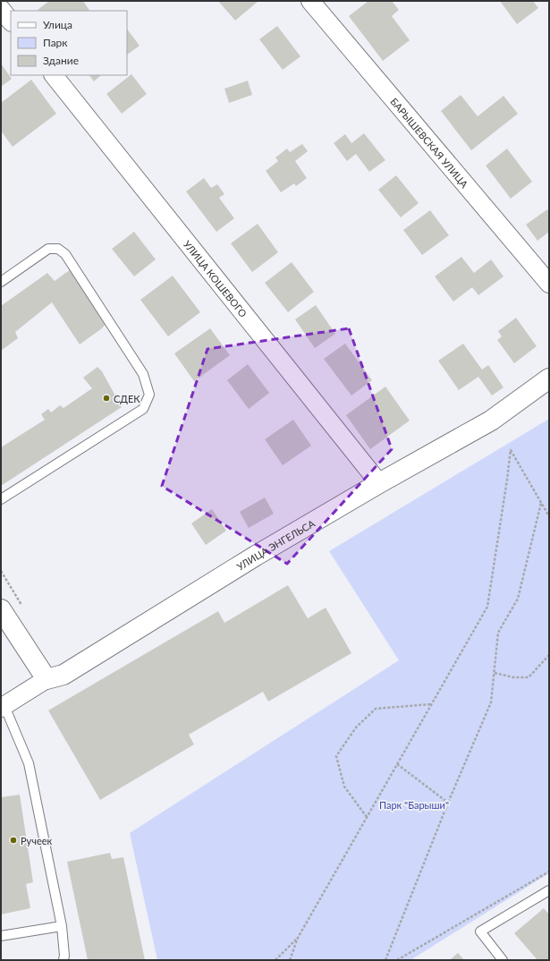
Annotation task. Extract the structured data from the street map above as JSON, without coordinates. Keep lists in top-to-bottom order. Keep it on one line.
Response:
{"streets":{"street":["БАРЫШЕВСКАЯ УЛИЦА","УЛИЦА КОШЕВОГО","УЛИЦА ЭНГЕЛЬСА"]},"crossings":[["УЛИЦА КОШЕВОГО","УЛИЦА ЭНГЕЛЬСА"]],"parks":["Парк \"Барыши\""],"places":["СДЕК","Ручеек"],"legend":["Улица","Парк","Здание"]}
